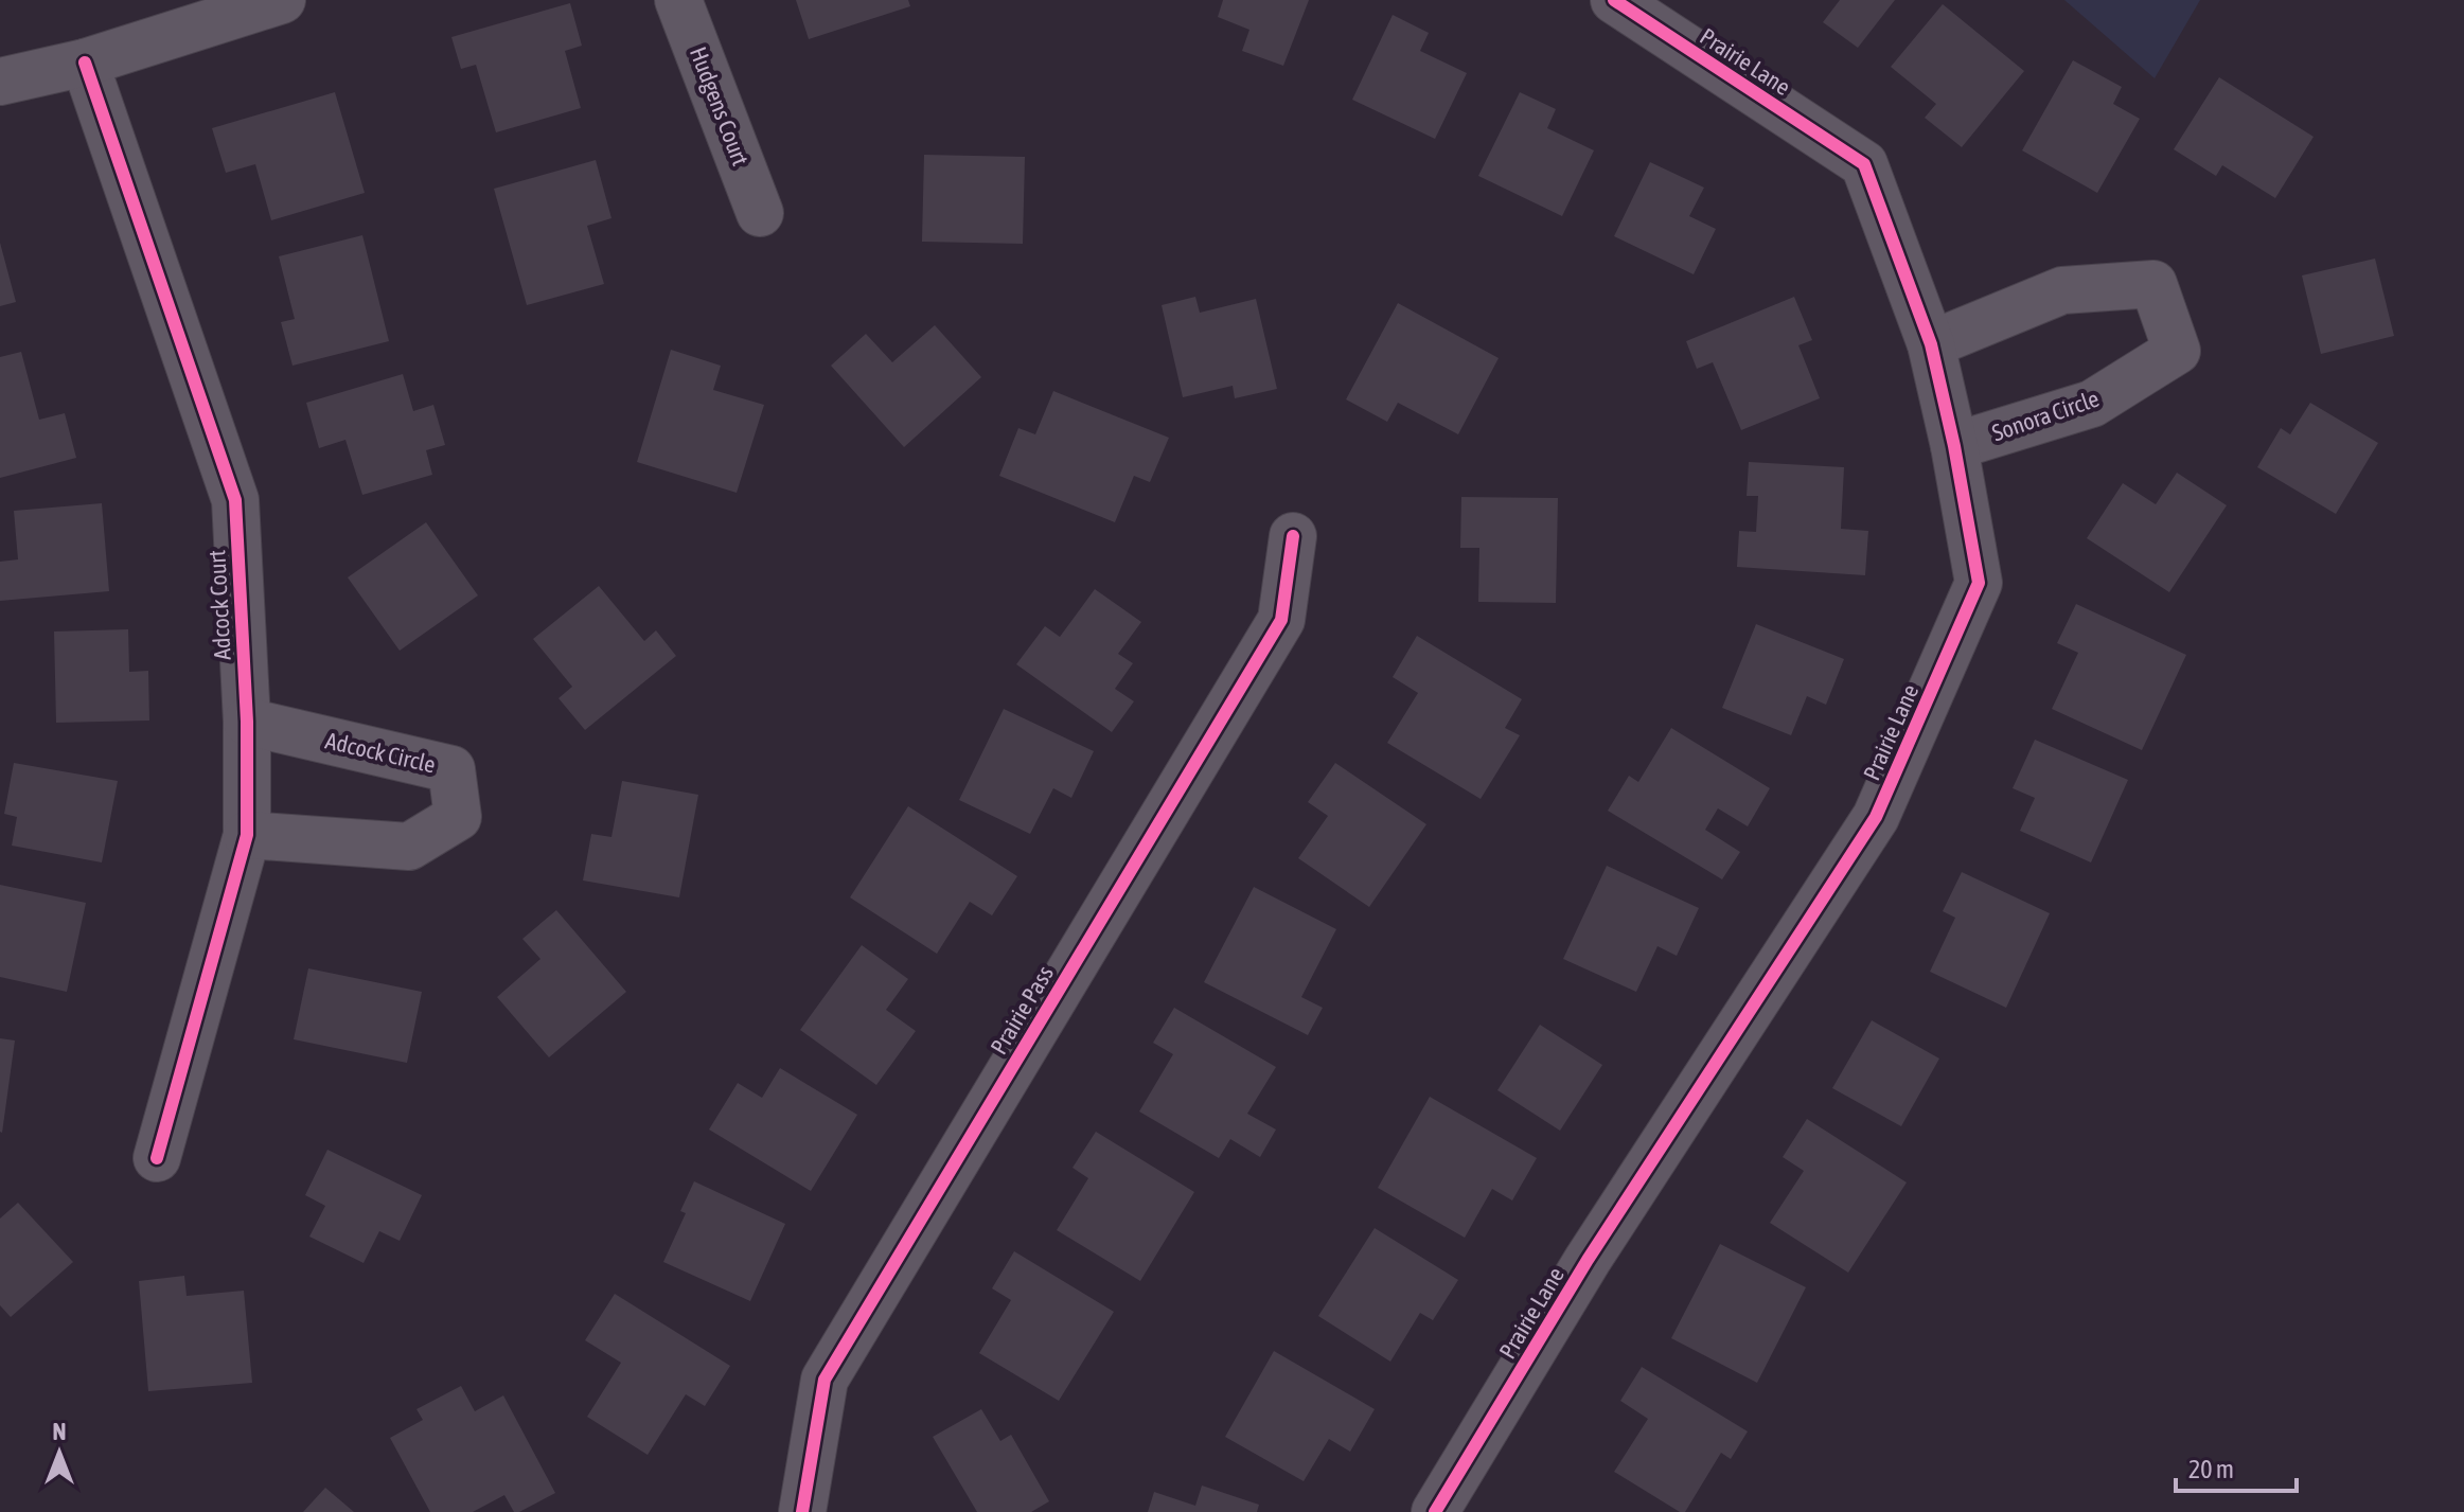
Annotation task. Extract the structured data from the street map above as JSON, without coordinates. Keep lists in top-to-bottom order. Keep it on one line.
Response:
{"streets":{"street":["Prairie Lane","Hudgens Court","Sonora Circle","Adcock Court","Adcock Circle","Prairie Pass"]},"crossings":[["Prairie Lane","Sonora Circle"],["Adcock Court","Adcock Circle"]],"scale_bar":"20 m","north":"top"}
